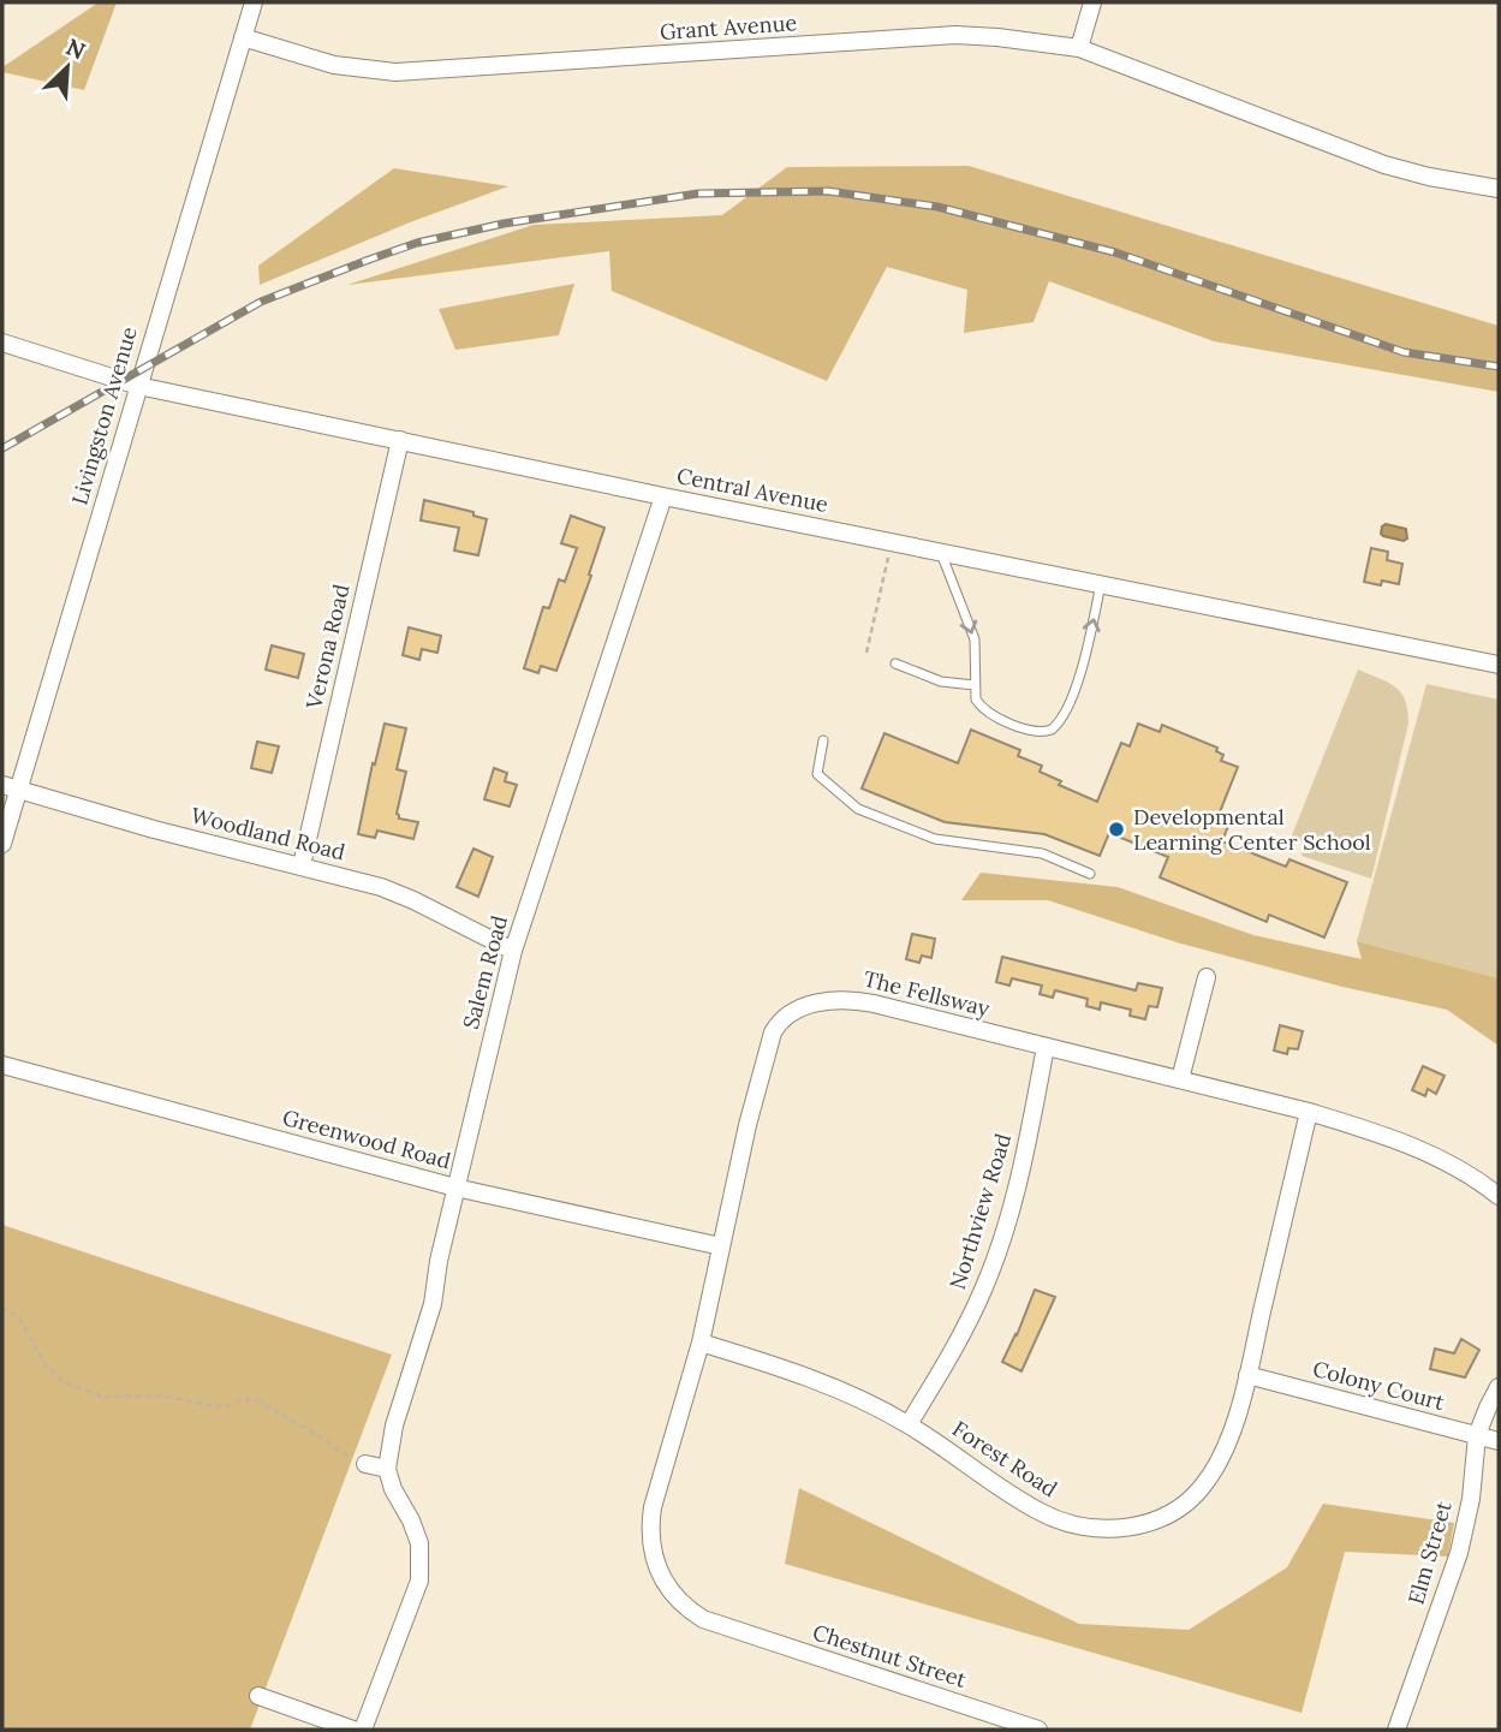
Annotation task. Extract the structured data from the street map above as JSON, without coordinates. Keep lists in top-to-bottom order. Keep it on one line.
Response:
{"streets":{"street":["Grant Avenue","Livingston Avenue","Central Avenue","Verona Road","Woodland Road","Salem Road","The Fellsway","Greenwood Road","Northview Road","Colony Court","Forest Road","Elm Street","Chestnut Street"]},"crossings":[["Grant Avenue","Livingston Avenue"],["Livingston Avenue","Central Avenue"],["Livingston Avenue","Woodland Road"],["Central Avenue","Verona Road"],["Central Avenue","Salem Road"],["Verona Road","Woodland Road"],["Woodland Road","Salem Road"],["Salem Road","Greenwood Road"],["The Fellsway","Greenwood Road"],["The Fellsway","Northview Road"],["The Fellsway","Forest Road"],["The Fellsway","Chestnut Street"],["Northview Road","Forest Road"],["Colony Court","Forest Road"],["Colony Court","Elm Street"]],"places":["Developmental Learning Center School"],"north":"top right"}
